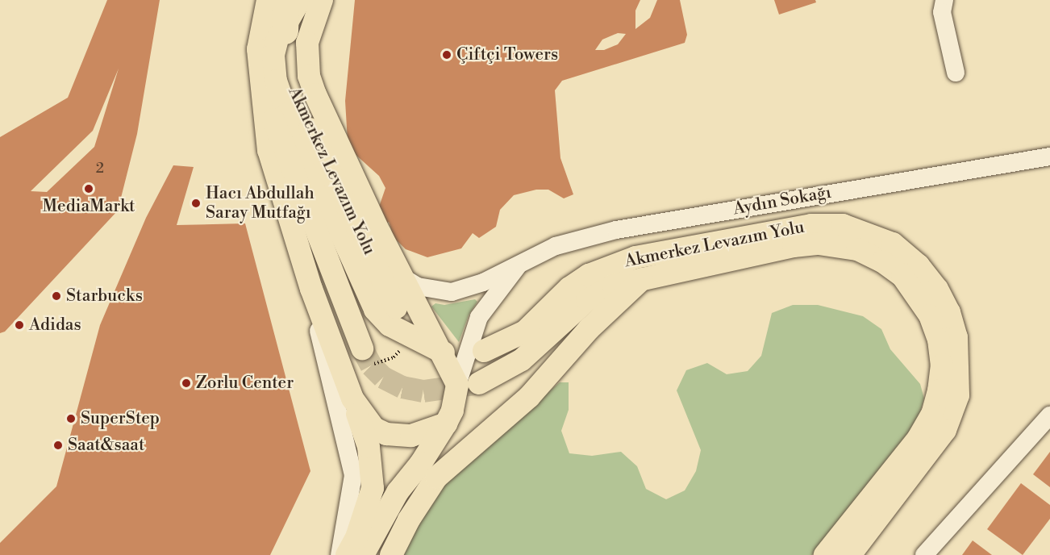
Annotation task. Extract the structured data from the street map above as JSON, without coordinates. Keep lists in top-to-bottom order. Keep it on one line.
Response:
{"streets":{"main road":["Akmerkez Levazım Yolu"],"street":["Aydın Sokağı"]},"crossings":[["Akmerkez Levazım Yolu","Aydın Sokağı"]],"places":["Çiftçi Towers","MediaMarkt","Hacı Abdullah Saray Mutfağı","Starbucks","Adidas","Zorlu Center","SuperStep","Saat&saat"],"house_numbers":["2"]}
